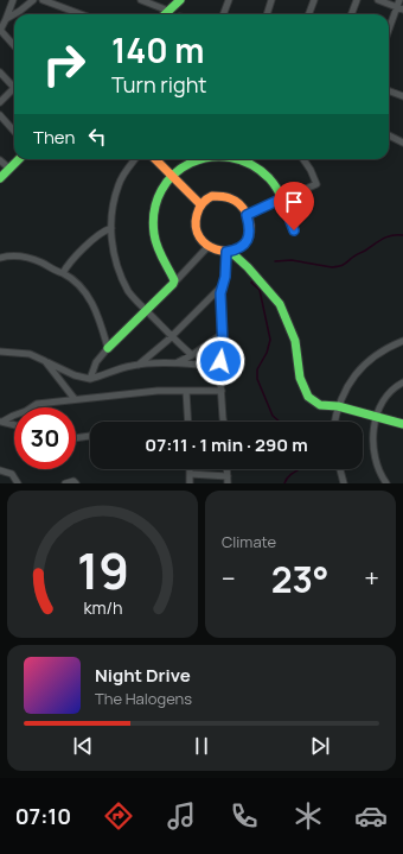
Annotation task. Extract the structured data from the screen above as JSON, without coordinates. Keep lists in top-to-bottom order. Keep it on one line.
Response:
{"page":{"turn":["140 m","Turn right"],"then":"Then","limit":"30","trip":"07:11 · 1 min · 290 m","tile":"Climate","heat":["−","23°","+"],"song":["Night Drive","The Halogens"],"tabs":"07:10","gauge":["19","km/h"]}}
